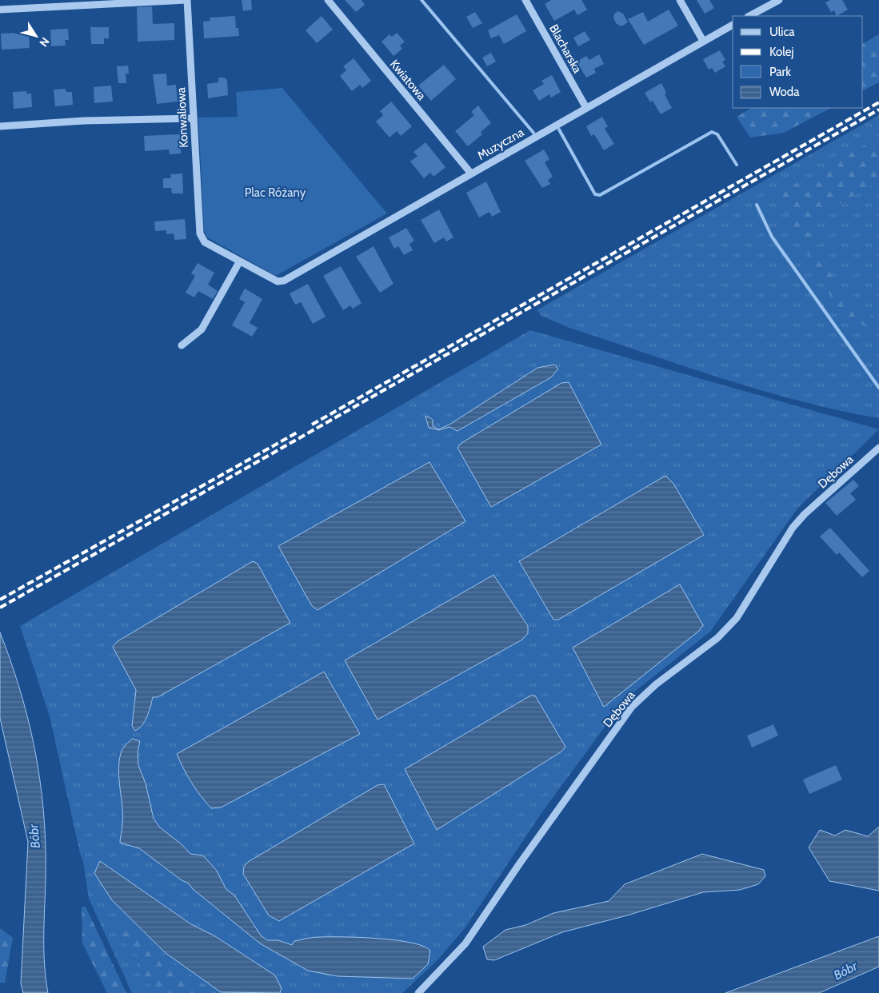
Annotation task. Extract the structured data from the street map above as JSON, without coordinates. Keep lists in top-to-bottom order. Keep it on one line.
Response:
{"streets":{"street":["Blacharska","Kwiatowa","Konwaliowa","Muzyczna","Dębowa"]},"crossings":[["Blacharska","Muzyczna"],["Kwiatowa","Muzyczna"],["Konwaliowa","Muzyczna"]],"water":["Bóbr"],"parks":["Plac Różany"],"legend":["Ulica","Kolej","Park","Woda"],"north":"bottom right"}
